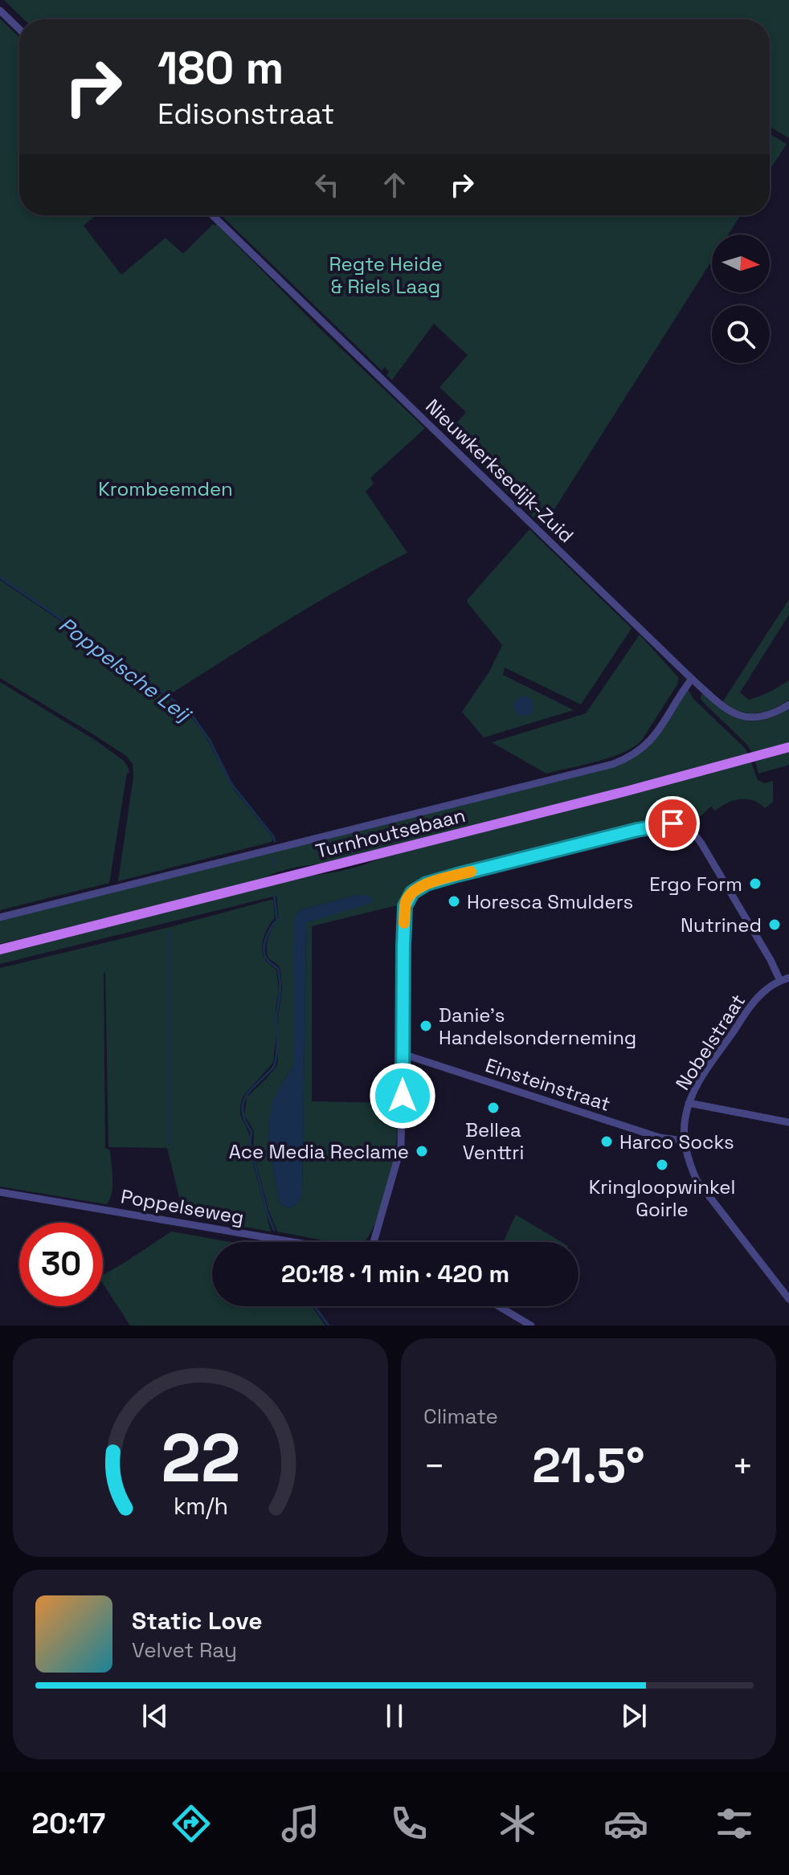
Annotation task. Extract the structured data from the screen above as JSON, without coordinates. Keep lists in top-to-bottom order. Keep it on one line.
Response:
{"streets":{"main road":["Turnhoutsebaan"],"street":["Nieuwkerksedijk-Zuid","Nobelstraat","Einsteinstraat","Poppelseweg"]},"crossings":[["Nobelstraat","Einsteinstraat"]],"water":["Poppelsche Leij"],"parks":["Regte Heide & Riels Laag","Krombeemden"],"places":["Ergo Form","Horesca Smulders","Nutrined","Danie's Handelsonderneming","Bellea Venttri","Harco Socks","Ace Media Reclame","Kringloopwinkel Goirle"],"north":"right","page":{"turn":["180 m","Edisonstraat"],"limit":"30","trip":"20:18 · 1 min · 420 m","tile":"Climate","heat":["−","21.5°","+"],"song":["Static Love","Velvet Ray"],"tabs":"20:17","gauge":["22","km/h"]}}
